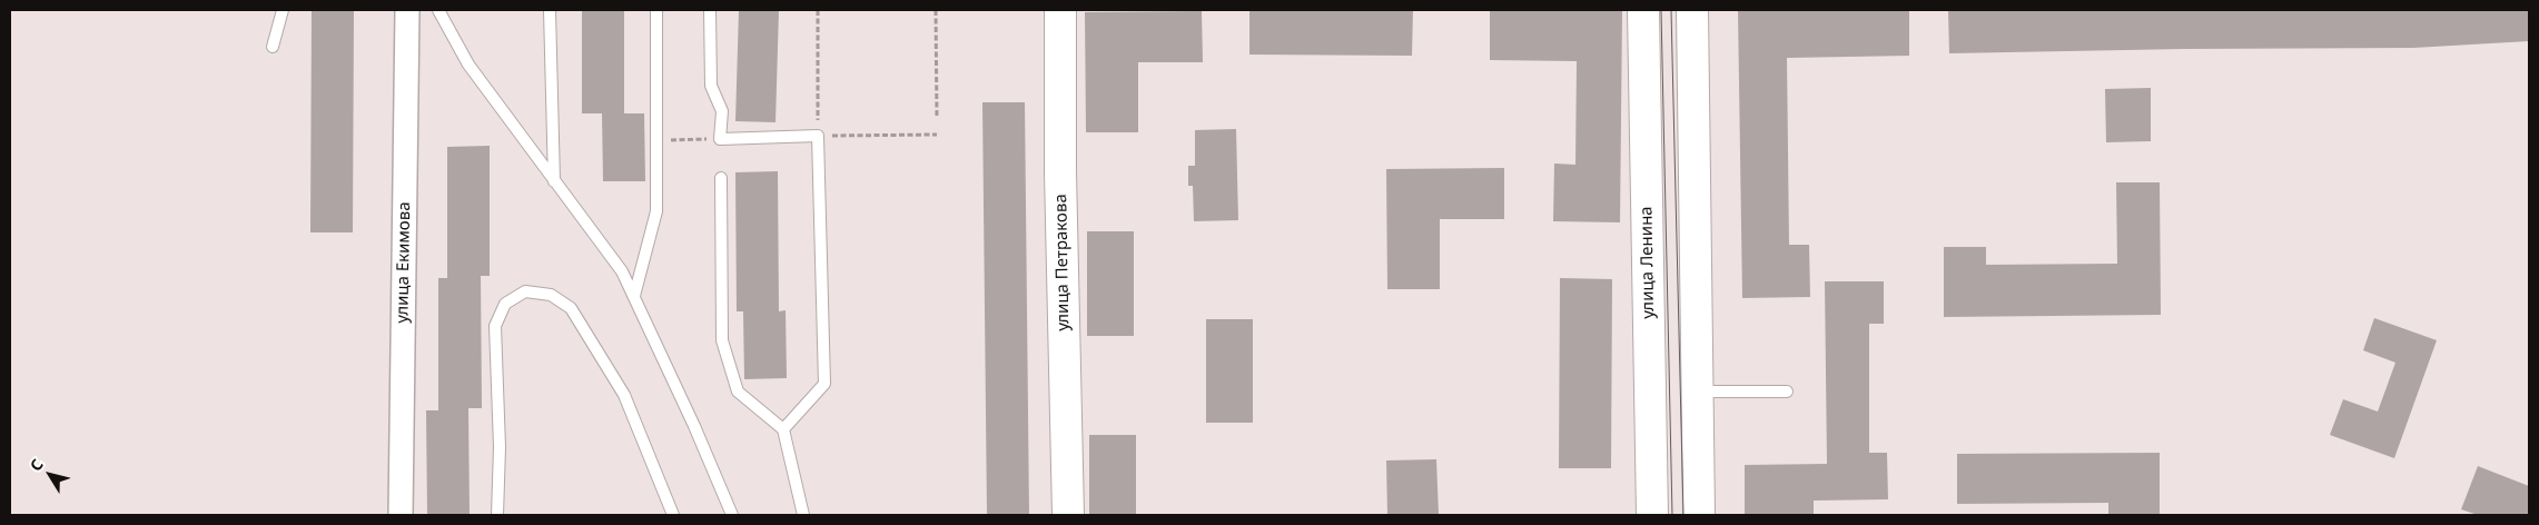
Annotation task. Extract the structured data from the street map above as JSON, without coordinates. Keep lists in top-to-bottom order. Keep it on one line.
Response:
{"streets":{"main road":["улица Петракова","улица Ленина"],"street":["улица Екимова"]},"north":"top left"}
